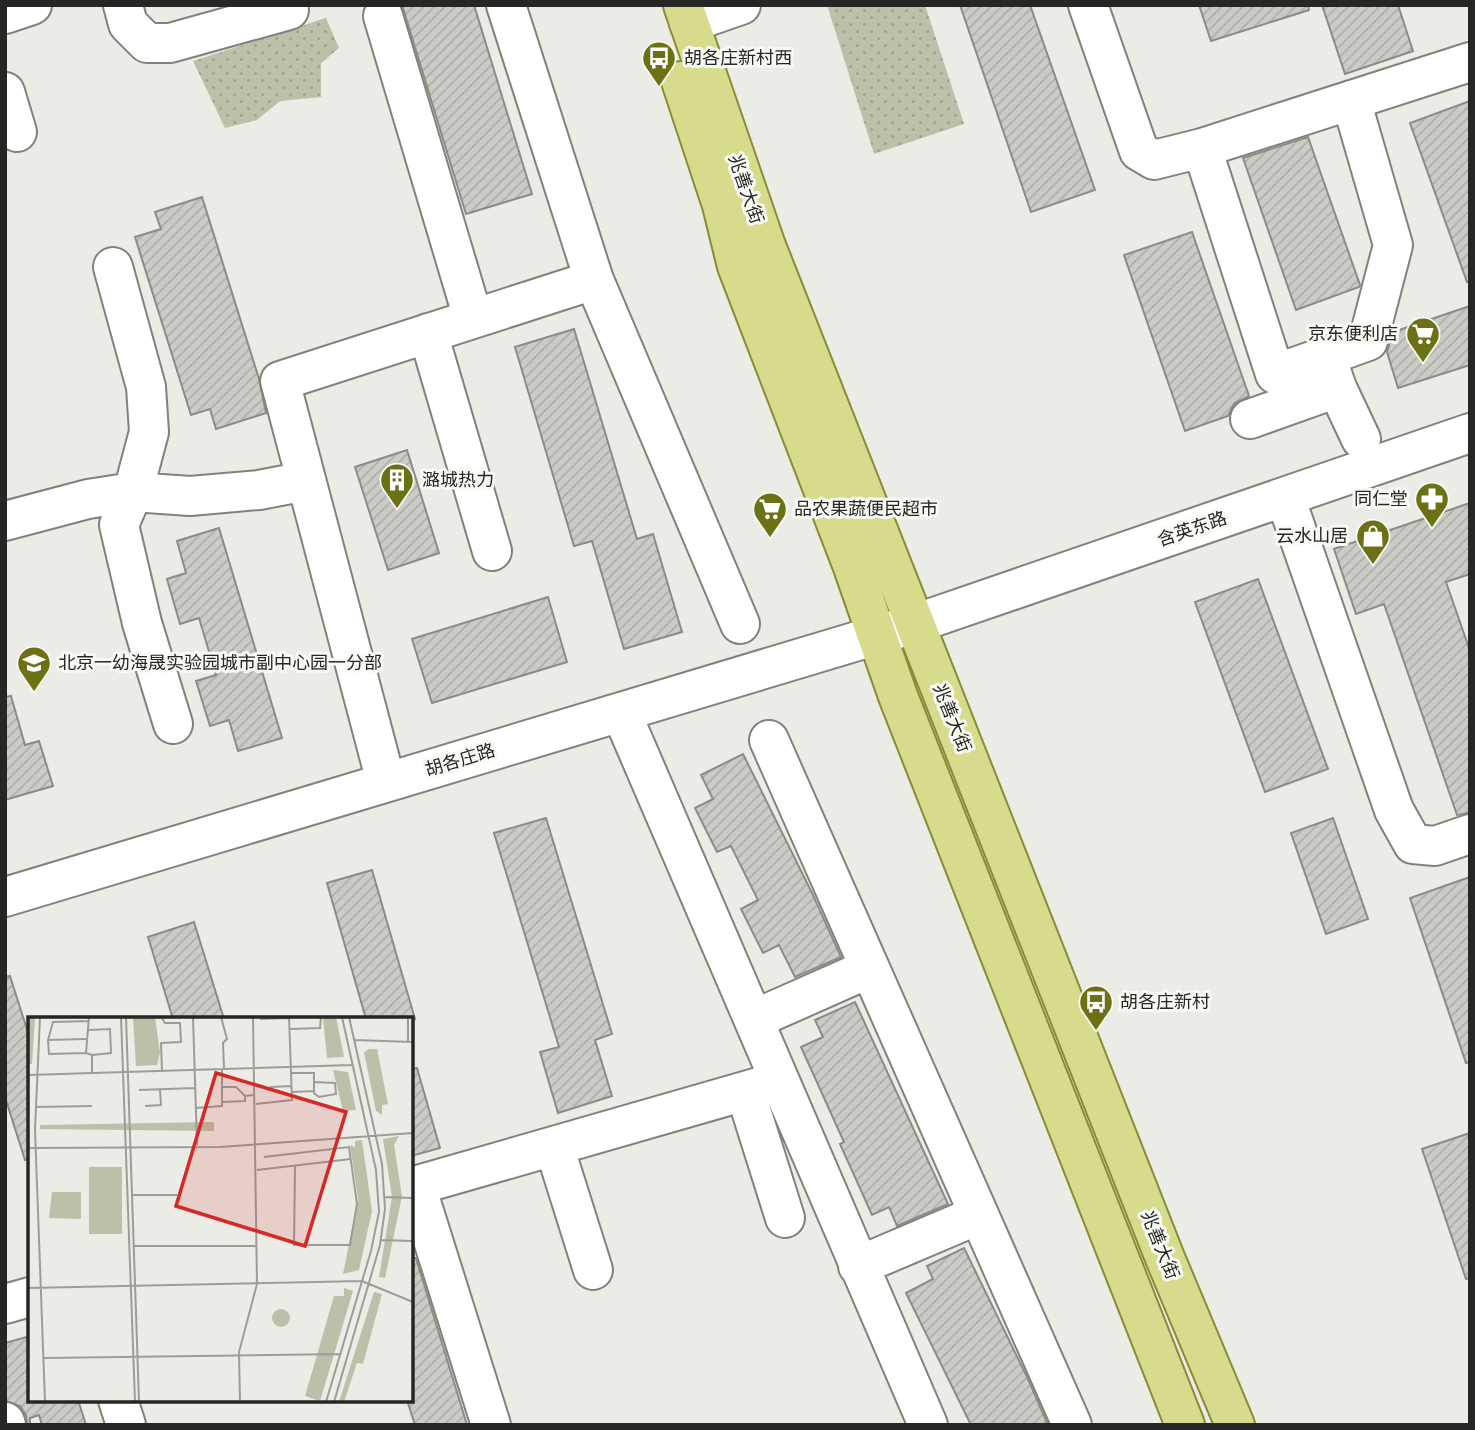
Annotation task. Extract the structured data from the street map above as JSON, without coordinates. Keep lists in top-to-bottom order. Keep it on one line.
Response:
{"streets":{"main road":["兆善大街"],"street":["含英东路","胡各庄路"]},"crossings":[["兆善大街","含英东路"],["兆善大街","胡各庄路"],["含英东路","胡各庄路"]],"places":{"bus stop":["胡各庄新村西","胡各庄新村"],"supermarket":["京东便利店","品农果蔬便民超市"],"building":["潞城热力"],"pharmacy":["同仁堂"],"shop":["云水山居"],"school or university":["北京一幼海晟实验园城市副中心园一分部"]}}
